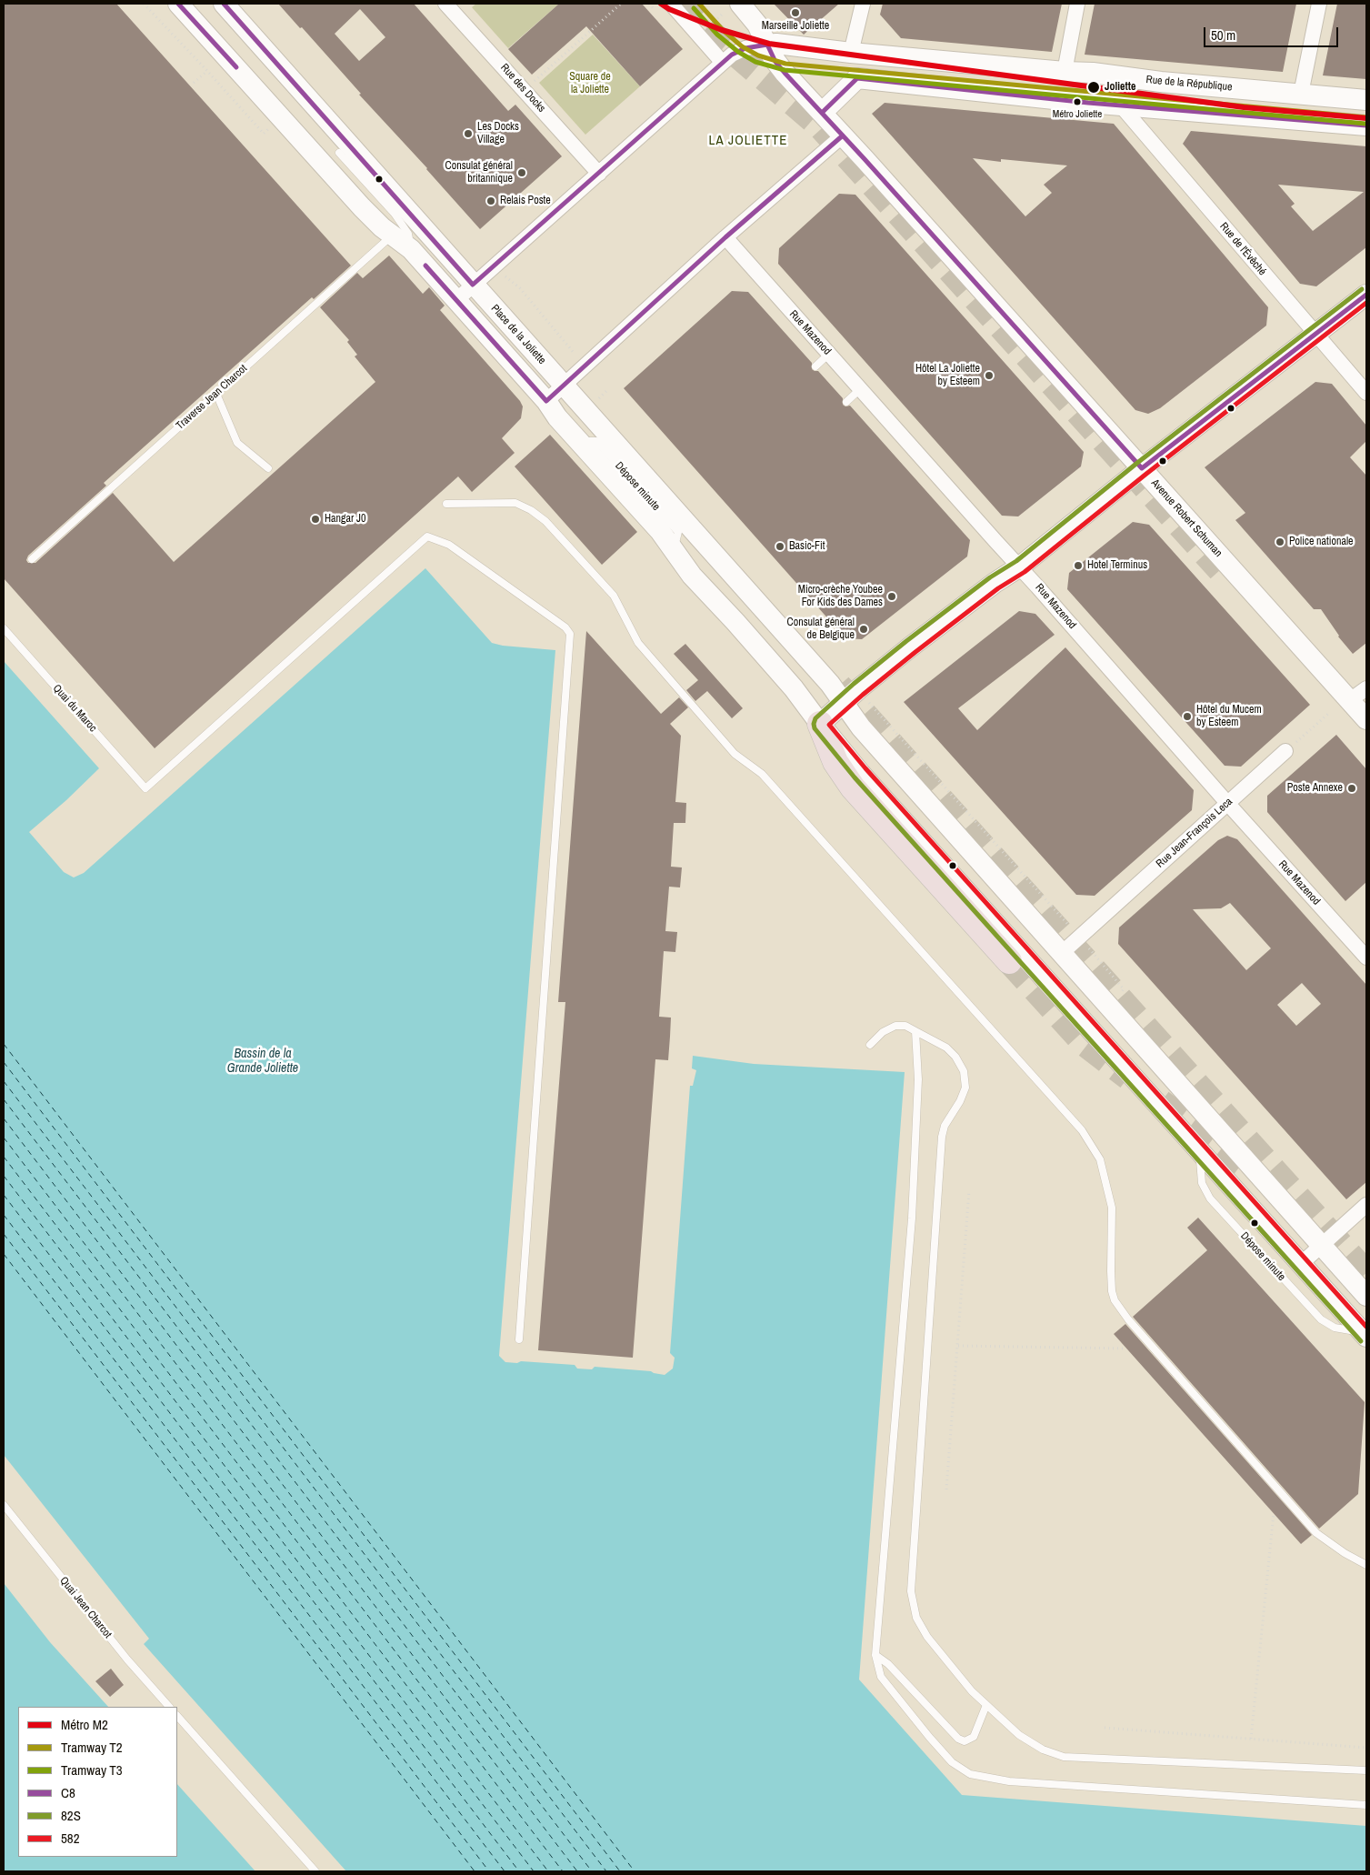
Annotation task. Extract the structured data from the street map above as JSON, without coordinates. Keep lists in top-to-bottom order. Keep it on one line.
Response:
{"streets":{"street":["Rue de la République","Rue des Docks","Rue de l'Évêché","Rue Mazenod","Place de la Joliette","Avenue Robert Schuman","Rue Jean-François Leca"],"lane":["Traverse Jean Charcot","Dépose minute","Quai du Maroc","Quai Jean Charcot"]},"crossings":[["Rue de la République","Avenue Robert Schuman"],["Rue Mazenod","Rue Jean-François Leca"],["Place de la Joliette","Traverse Jean Charcot"],["Place de la Joliette","Dépose minute"],["Place de la Joliette","Rue Jean-François Leca"]],"districts":["LA JOLIETTE"],"water":["Bassin de la Grande Joliette"],"parks":["Square de la Joliette"],"places":["Marseille Joliette","Joliette","Métro Joliette","Les Docks Village","Consulat général britannique","Relais Poste","Hôtel La Joliette by Esteem","Hangar J0","Police nationale","Basic-Fit","Hotel Terminus","Micro-crèche Youbee For Kids des Dames","Consulat général de Belgique","Hôtel du Mucem by Esteem","Poste Annexe"],"lines":["metro line M2","tram line T2","transit line C8","tram line T3","transit line 82S","transit line 582"],"legend":["Métro M2","Tramway T2","Tramway T3","C8","82S","582"],"scale_bar":"50 m"}
